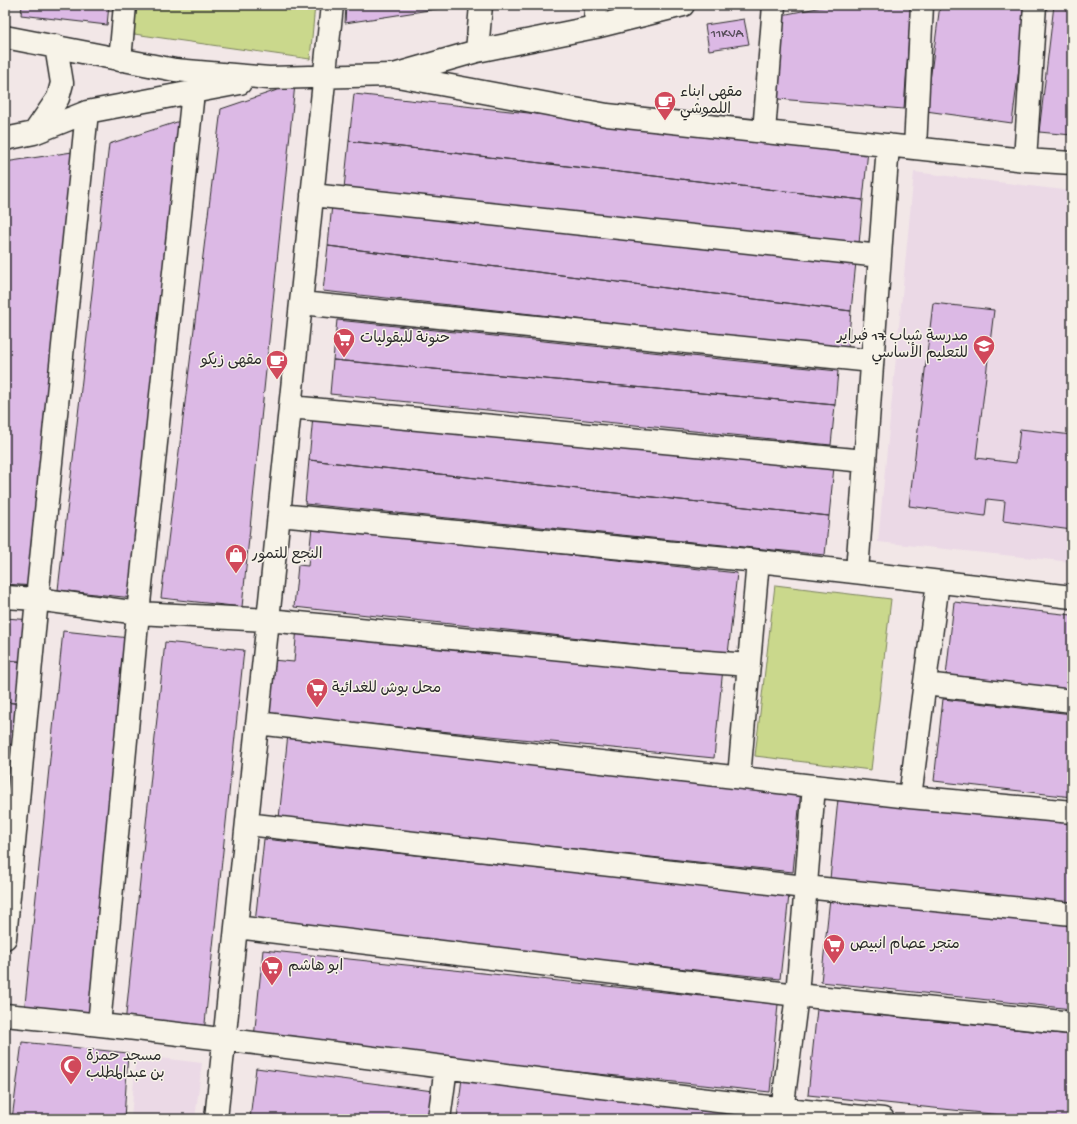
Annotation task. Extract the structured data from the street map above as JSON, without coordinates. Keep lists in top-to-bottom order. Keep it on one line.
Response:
{"places":{"cafe":["مقهى ابناء اللموشي","مقهى زيكو"],"supermarket":["حنونة للبقوليات","محل بوش للغدائية","متجر عصام انبيص","ابو هاشم"],"school or university":["مدرسة شباب 17 فبراير للتعليم الأساسي"],"shop":["النجع للتمور"],"mosque":["مسجد حمزة بن عبدالمطلب"]},"house_numbers":["11KVA"]}
